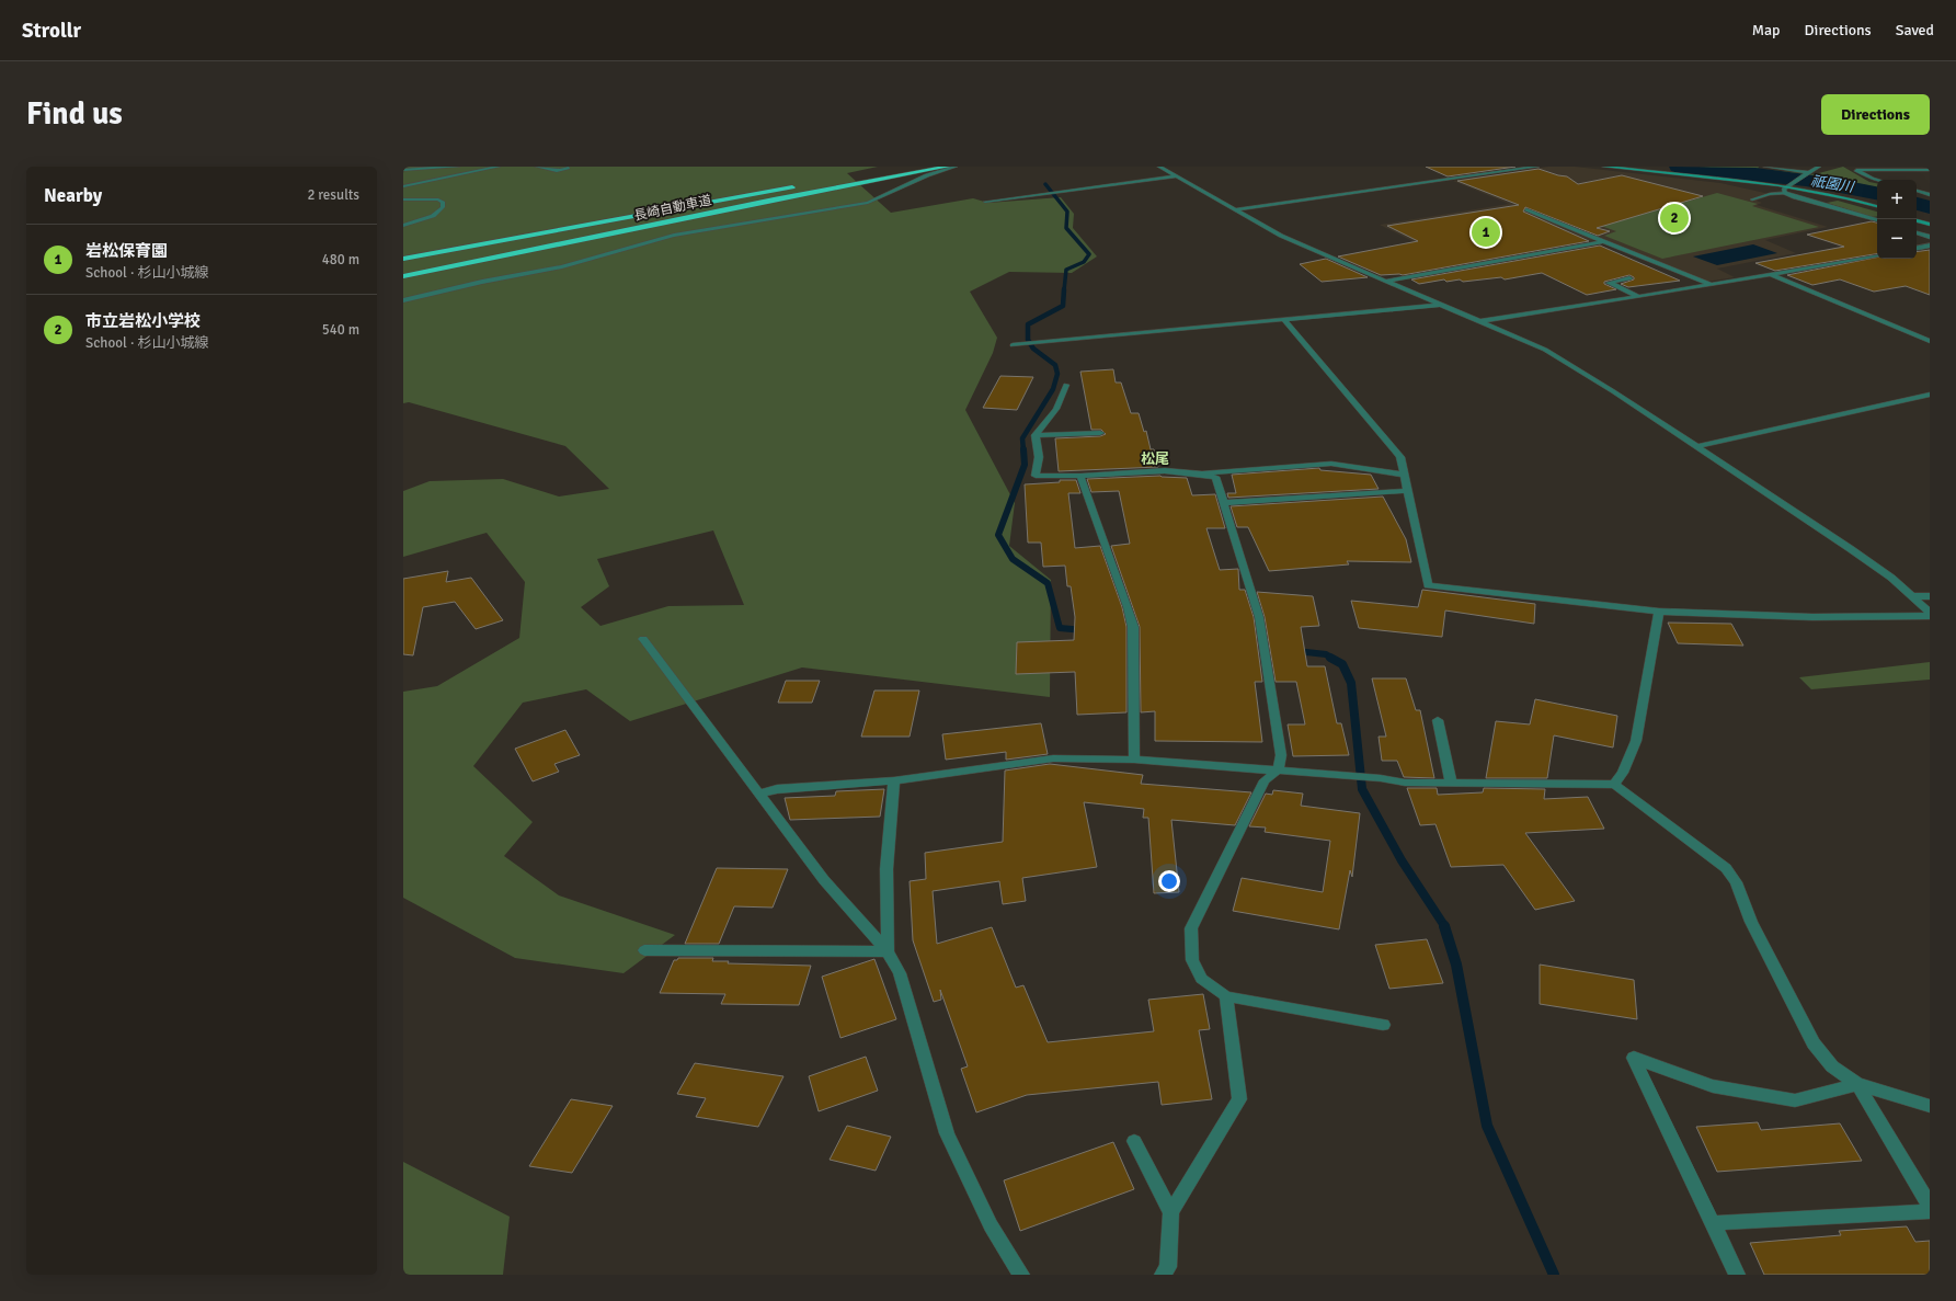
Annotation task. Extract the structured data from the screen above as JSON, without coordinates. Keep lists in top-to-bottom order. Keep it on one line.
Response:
{"streets":{"highway":["長崎自動車道"]},"districts":["松尾"],"water":["祇園川"],"page":{"header":"Strollr","nav":["Map","Directions","Saved"],"buttons":"Directions","title":"Find us","heading":["Nearby","2 results"],"map_buttons":["+","−"],"pins":["2","1"],"list":[{"mark":"1","name":"岩松保育園","note":"School · 杉山小城線","value":"480 m"},{"mark":"2","name":"市立岩松小学校","note":"School · 杉山小城線","value":"540 m"}]}}
